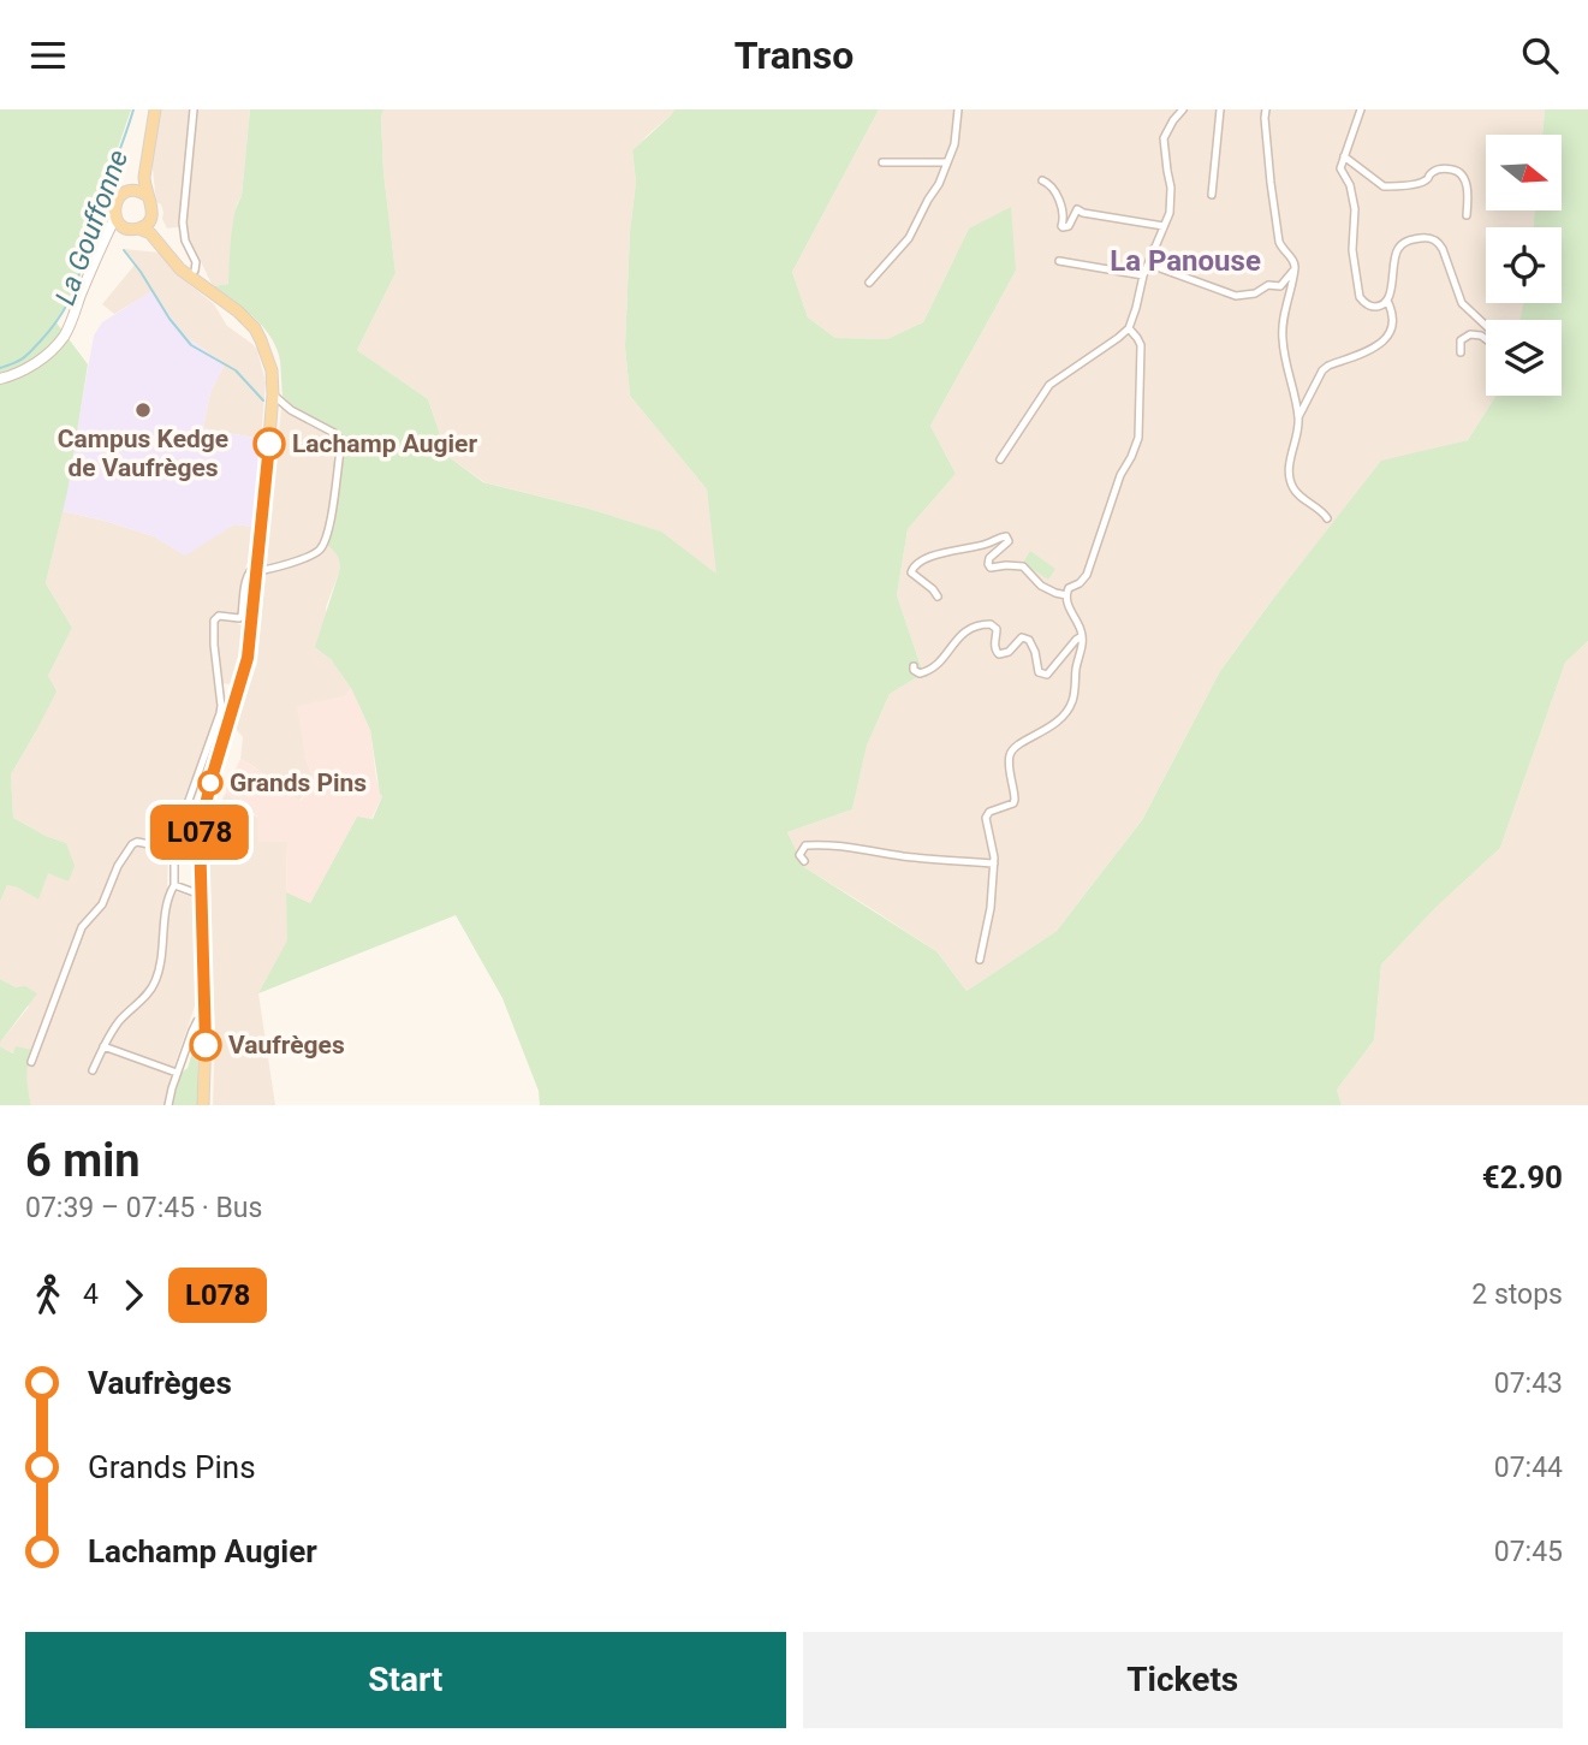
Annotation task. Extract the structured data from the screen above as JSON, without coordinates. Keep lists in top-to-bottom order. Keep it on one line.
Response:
{"districts":["La Panouse"],"water":["La Gouffonne"],"places":["Campus Kedge de Vaufrèges","Lachamp Augier","Grands Pins","Vaufrèges"],"lines":["bus line L078"],"north":"right","page":{"header":"Transo","on_map":"L078","heading":["6 min","07:39 – 07:45 · Bus","€2.90"],"legs":["4","L078","2 stops"],"list":[{"name":"Vaufrèges","value":"07:43"},{"name":"Grands Pins","value":"07:44"},{"name":"Lachamp Augier","value":"07:45"}],"buttons":["Start","Tickets"]}}
